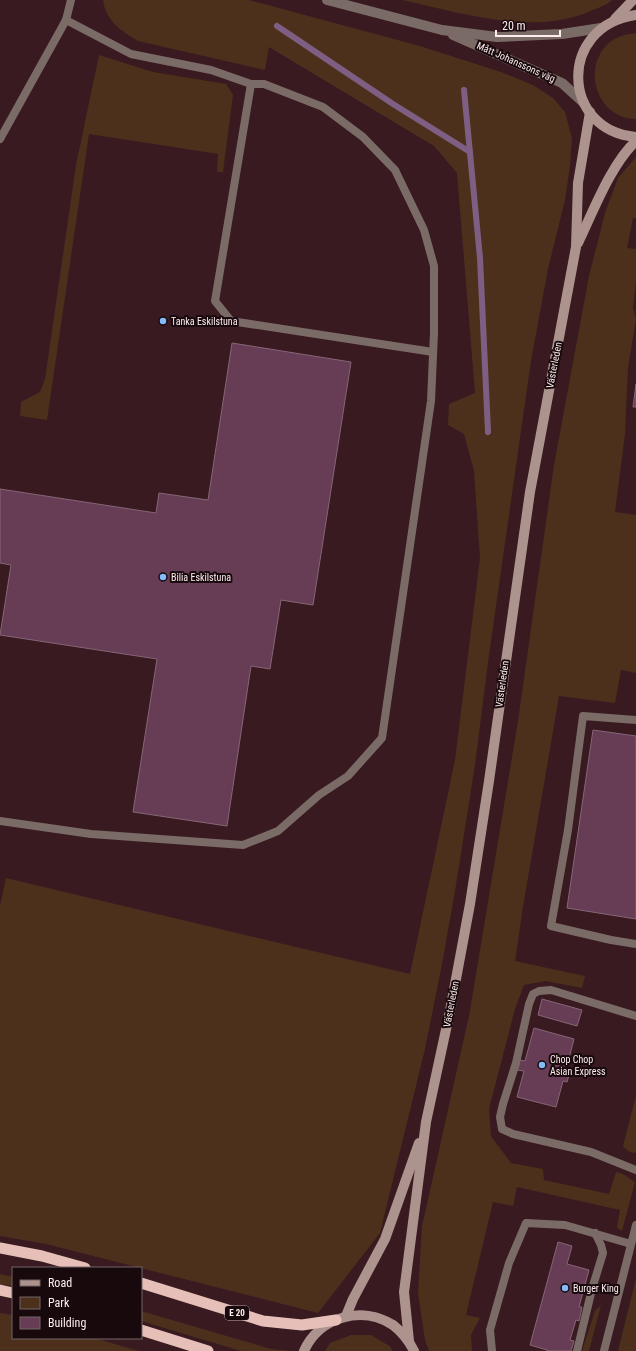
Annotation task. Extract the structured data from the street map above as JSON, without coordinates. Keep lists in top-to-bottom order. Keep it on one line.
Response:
{"streets":{"highway":["E 20"],"main road":["Västerleden"],"street":["Mått Johanssons väg"]},"crossings":[["Västerleden","E 20"]],"places":["Tanka Eskilstuna","Bilia Eskilstuna","Chop Chop Asian Express","Burger King"],"legend":["Road","Park","Building"],"scale_bar":"20 m"}
